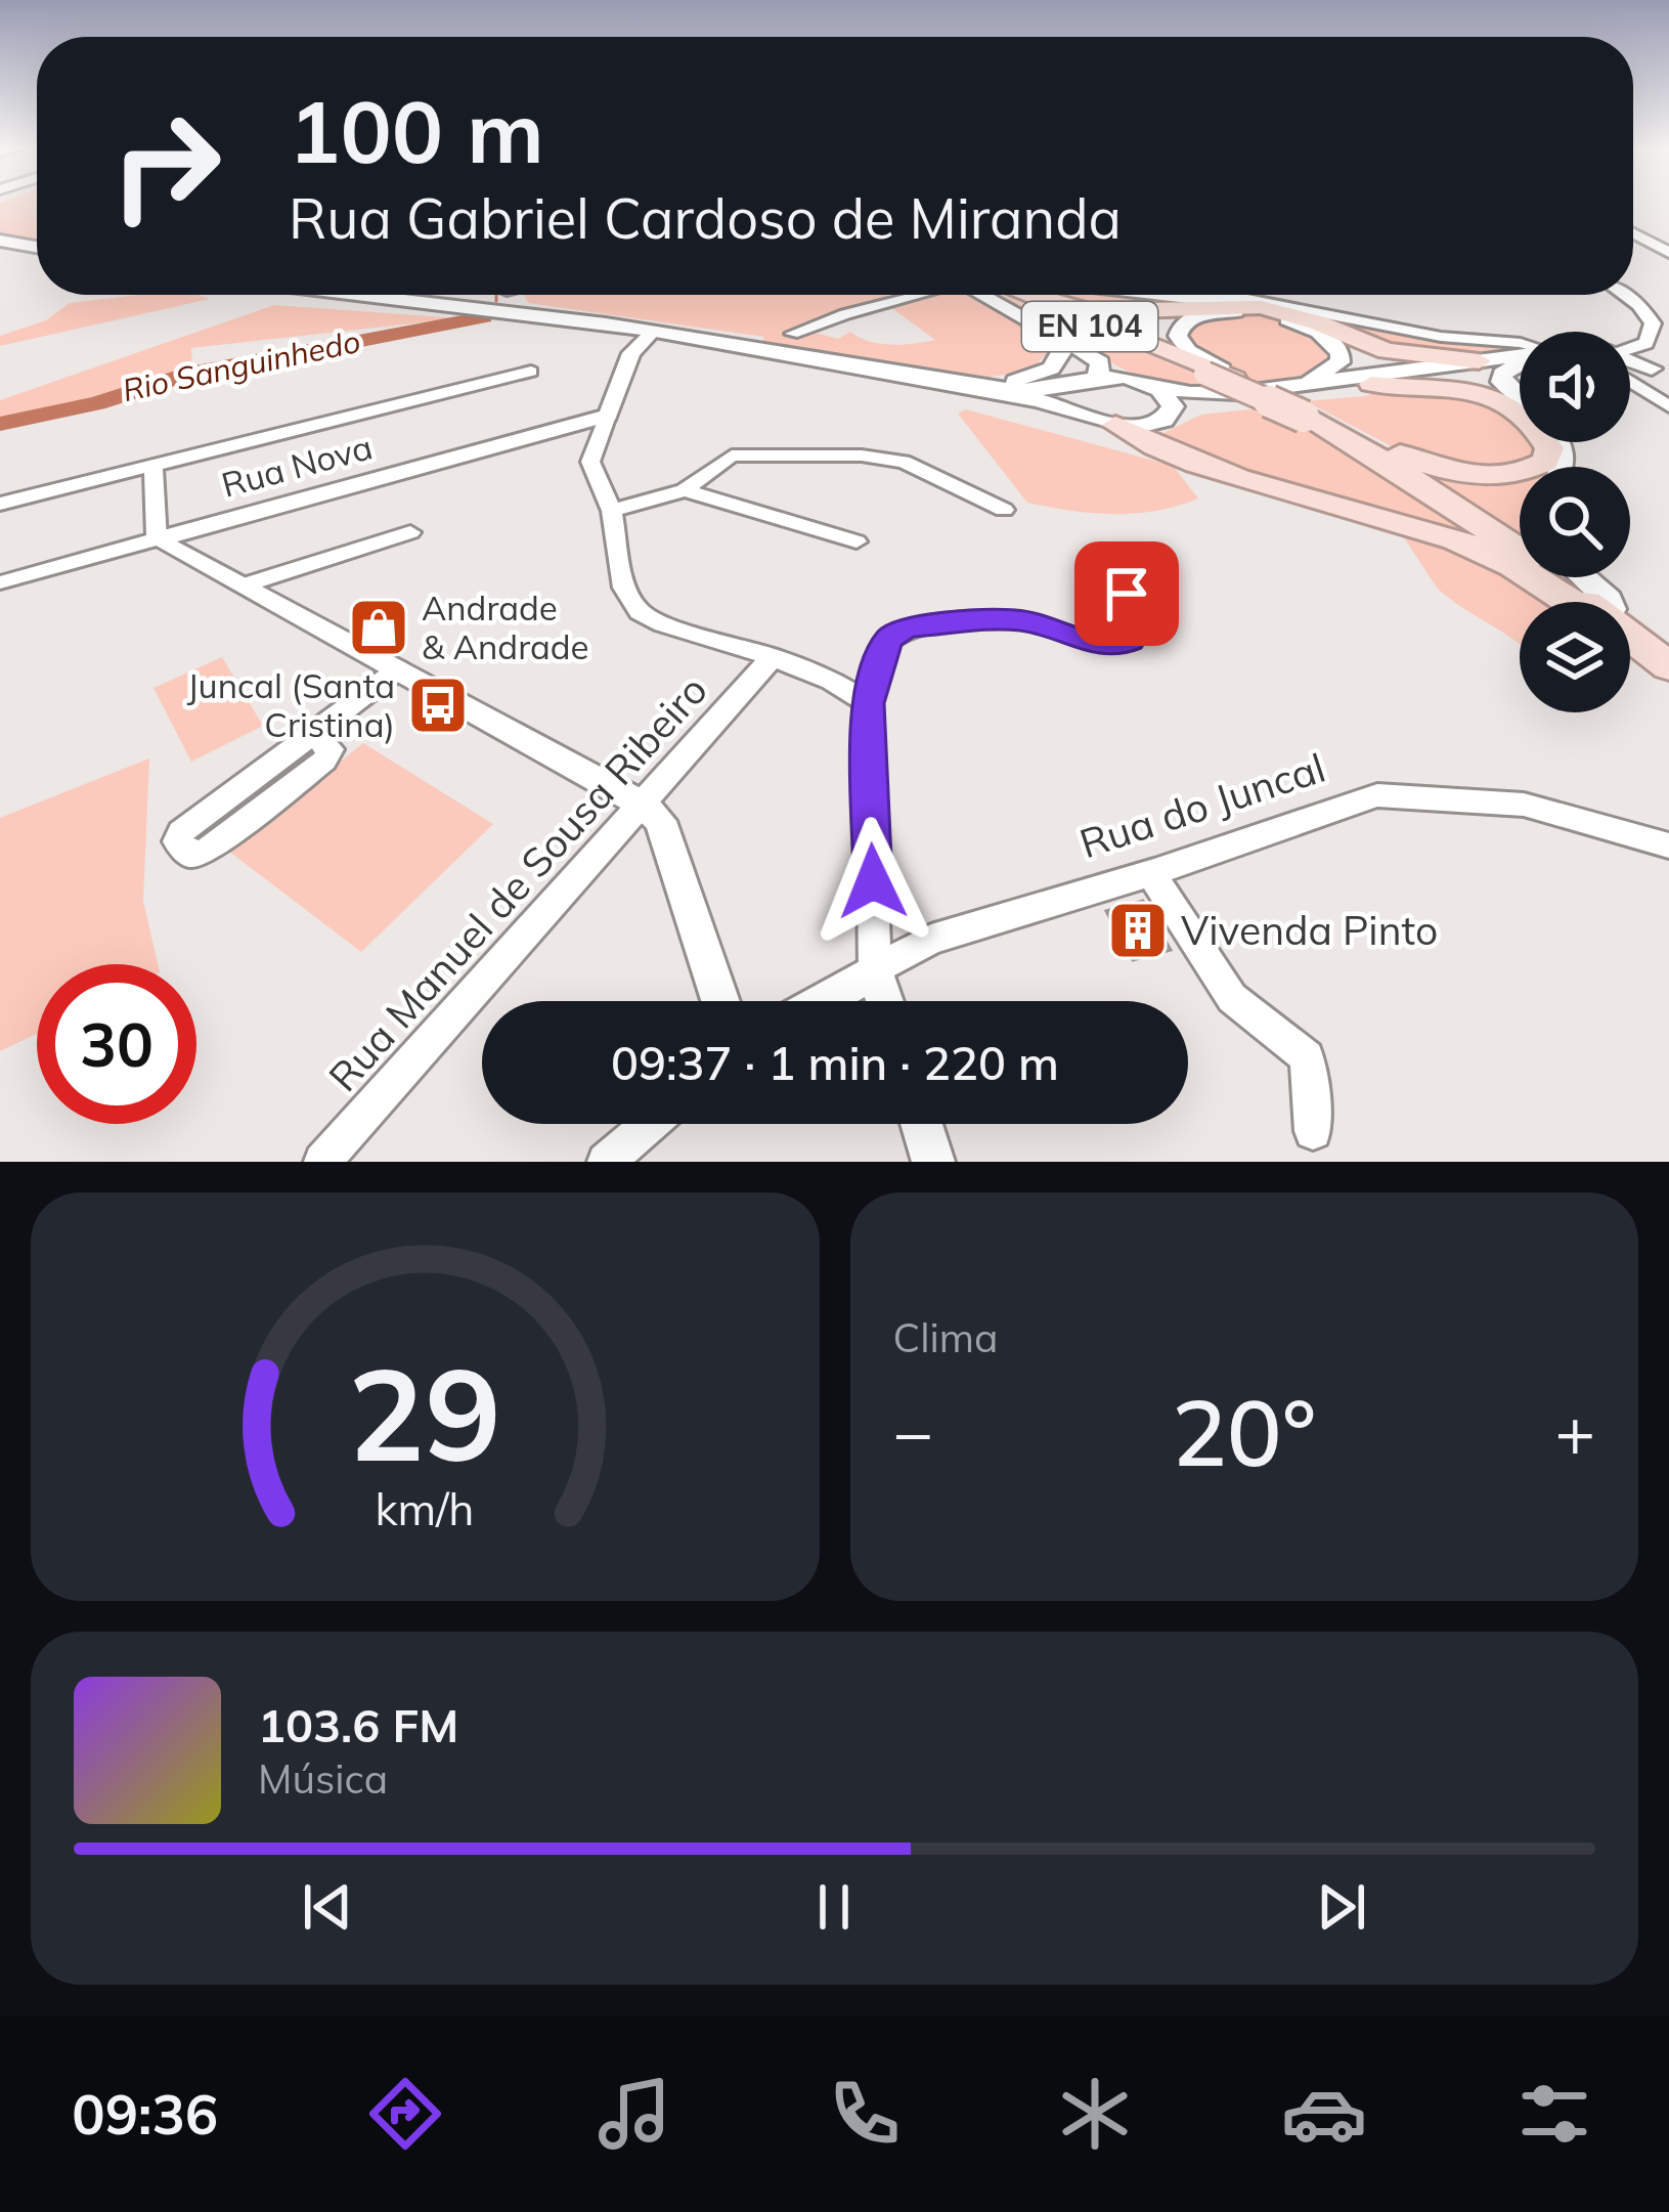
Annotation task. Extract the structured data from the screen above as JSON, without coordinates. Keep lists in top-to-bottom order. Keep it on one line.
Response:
{"streets":{"main road":["EN 104"],"street":["Rua Nova","Rua do Juncal","Rua Manuel de Sousa Ribeiro"]},"water":["Rio Sanguinhedo"],"places":{"shop":["Andrade & Andrade"],"bus stop":["Juncal (Santa Cristina)"],"building":["Vivenda Pinto"]},"page":{"turn":["100 m","Rua Gabriel Cardoso de Miranda"],"limit":"30","trip":"09:37 · 1 min · 220 m","tile":"Clima","heat":["−","20°","+"],"song":["103.6 FM","Música"],"tabs":"09:36","gauge":["29","km/h"]}}
